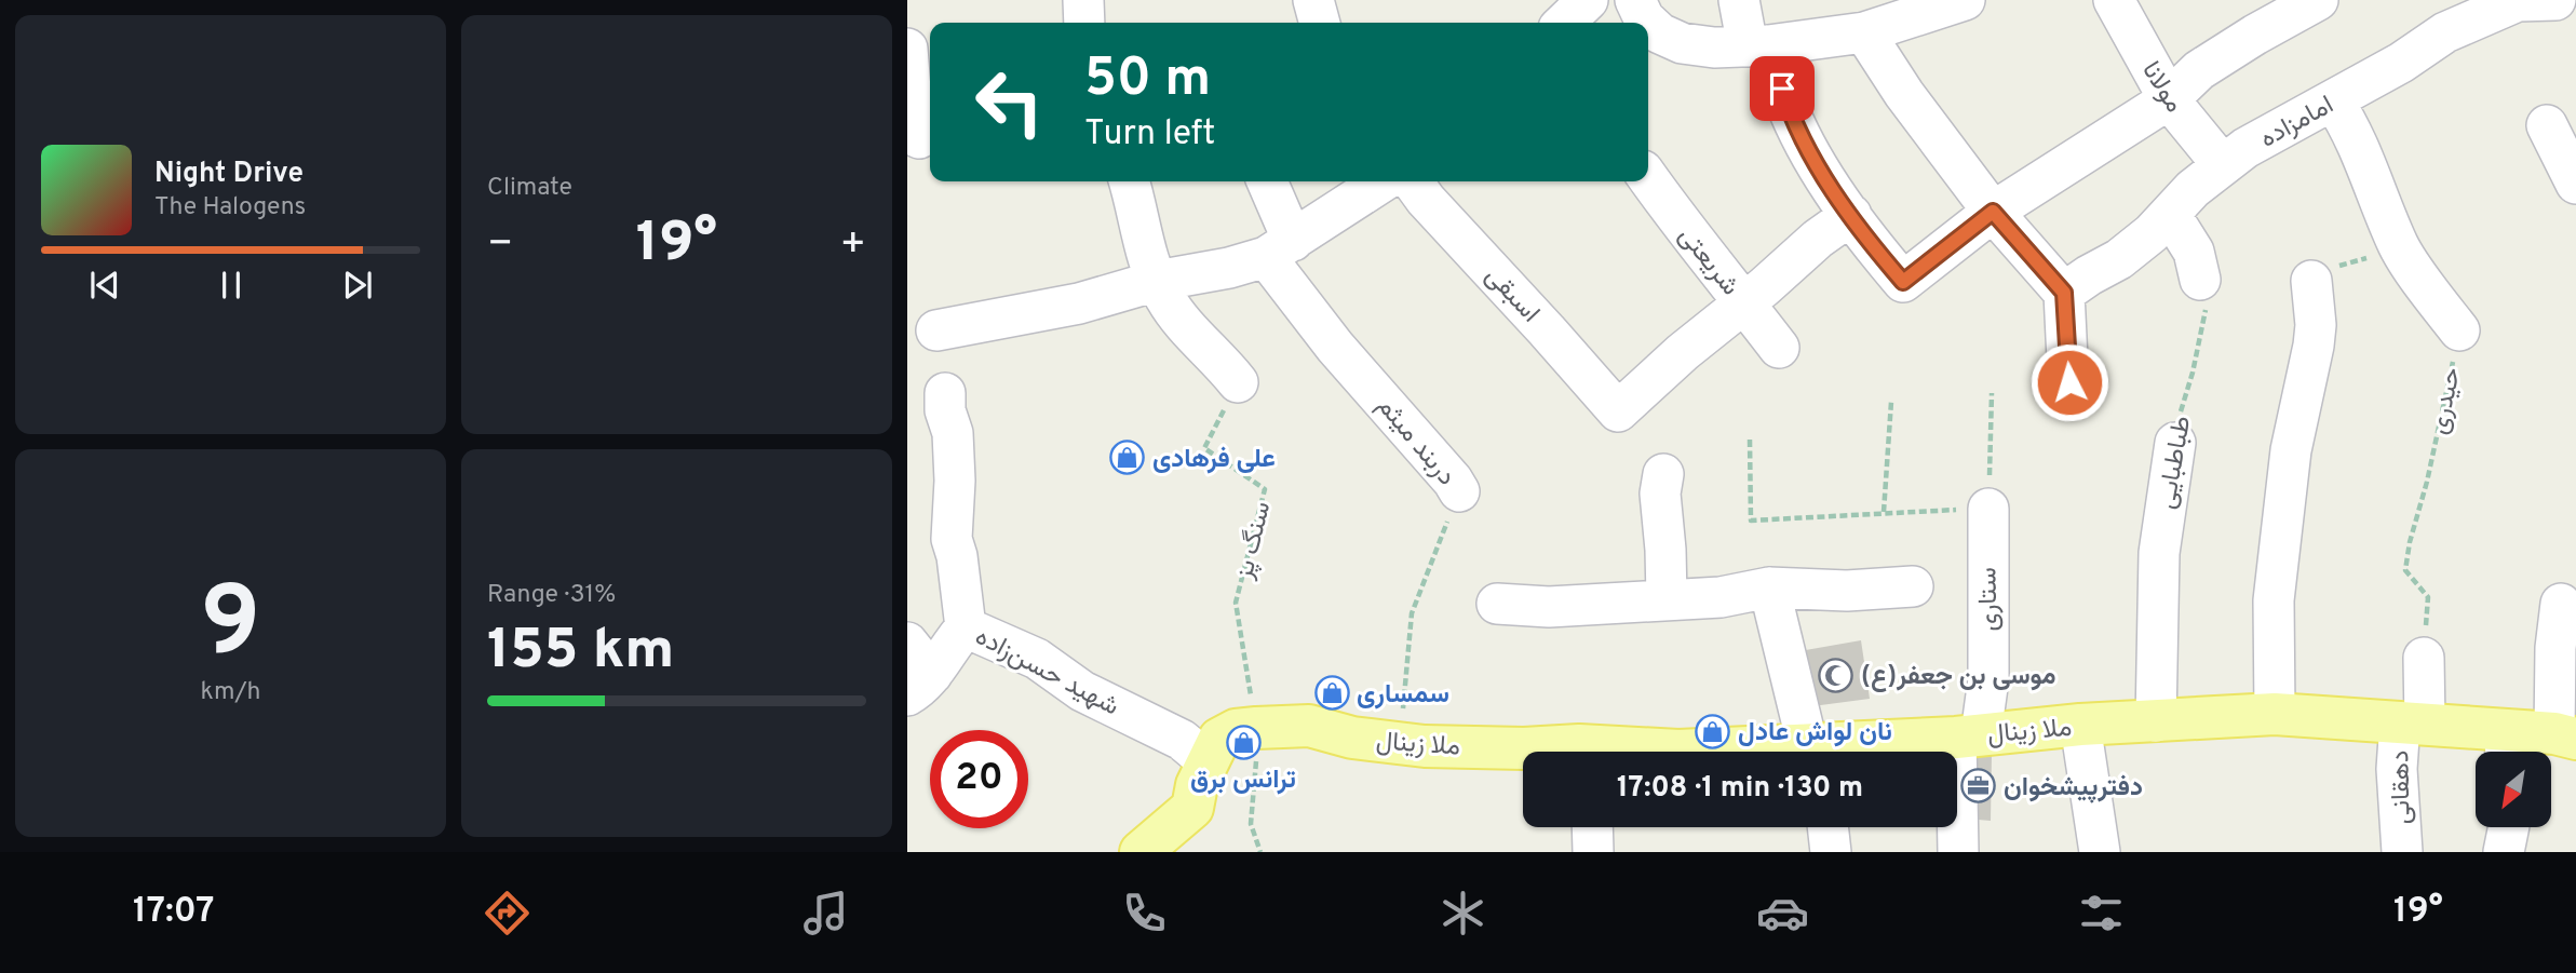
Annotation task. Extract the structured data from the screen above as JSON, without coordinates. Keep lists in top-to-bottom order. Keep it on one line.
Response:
{"streets":{"main road":["ملا زینال"],"street":["مولانا","امامزاده","شریعتی","اسبقی","حیدری","دربند میثم","طباطبایی","ستاری","شهید حسن‌زاده","دهقانی"],"path":["سنگ پز"]},"crossings":[["مولانا","امامزاده"],["امامزاده","حیدری"],["شریعتی","اسبقی"],["دربند میثم","ملا زینال"],["طباطبایی","ملا زینال"],["سنگ پز","ملا زینال"],["ستاری","ملا زینال"],["شهید حسن‌زاده","ملا زینال"],["ملا زینال","دهقانی"]],"places":{"shop":["علی فرهادی","سمساری","نان لواش عادل","ترانس برق"],"mosque":["موسی بن جعفر(ع)"],"office":["دفترپیشخوان"]},"north":"bottom left","page":{"tile":["Climate",["9","km/h"],["Range · 31%","155 km"]],"turn":["50 m","Turn left"],"song":["Night Drive","The Halogens"],"heat":["−","19°","+"],"limit":"20","trip":"17:08 · 1 min · 130 m","tabs":["17:07","19°"]}}
